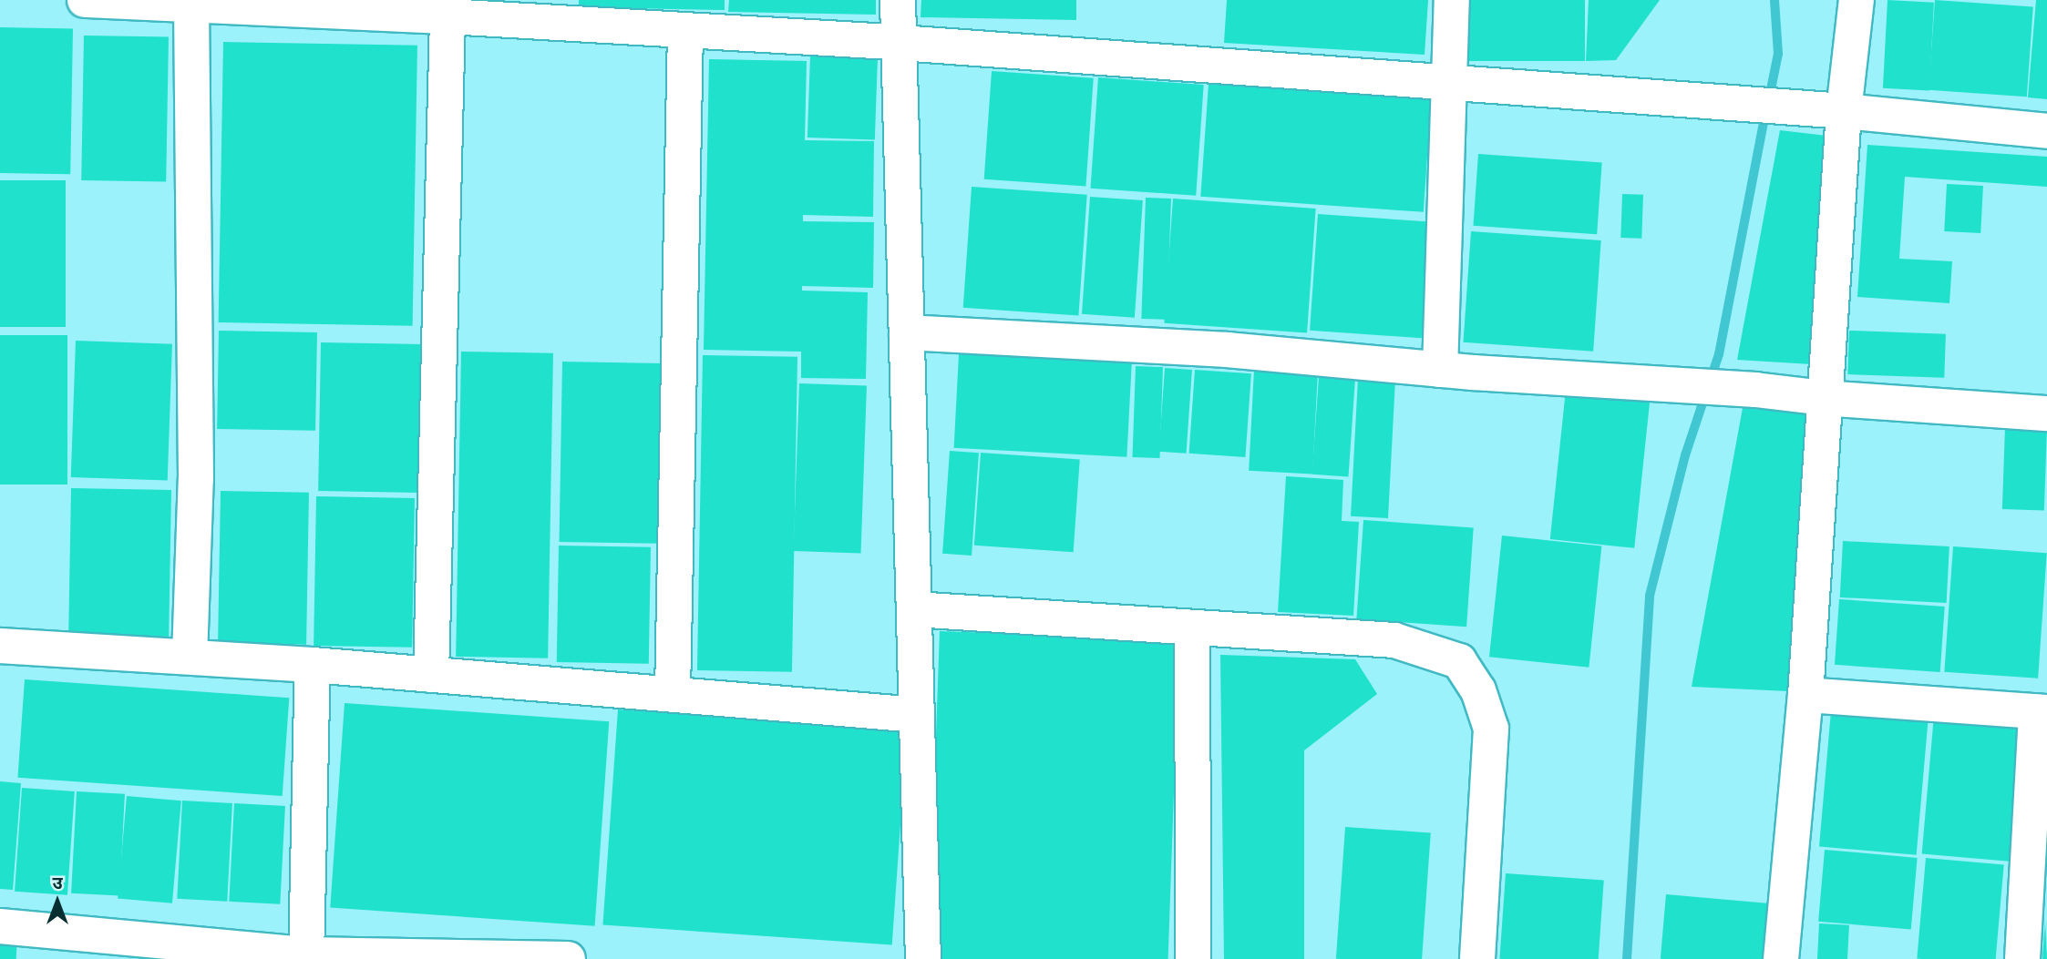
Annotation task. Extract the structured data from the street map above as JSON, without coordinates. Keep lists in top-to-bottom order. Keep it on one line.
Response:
{"north":"top"}
